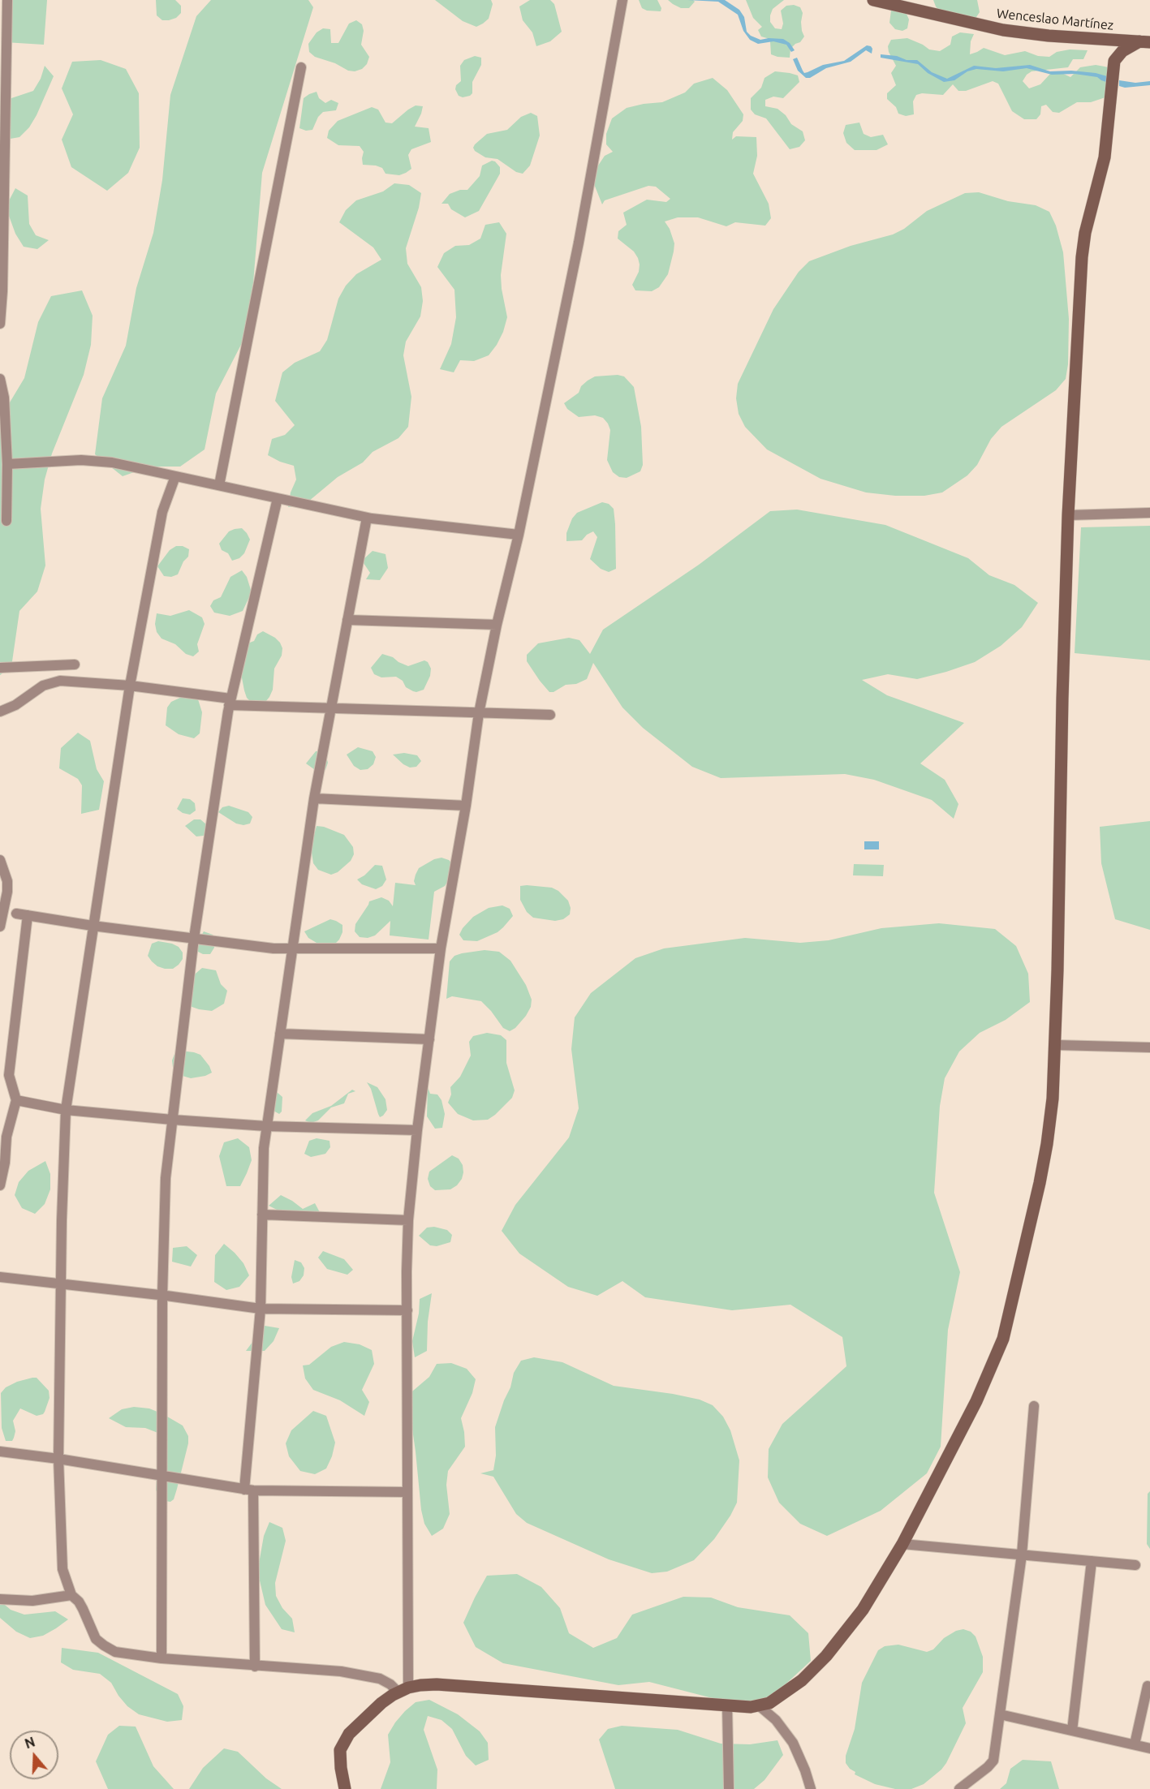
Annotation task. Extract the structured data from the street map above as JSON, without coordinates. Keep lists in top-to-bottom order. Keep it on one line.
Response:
{"streets":{"street":["Wenceslao Martínez"]},"north":"top"}
